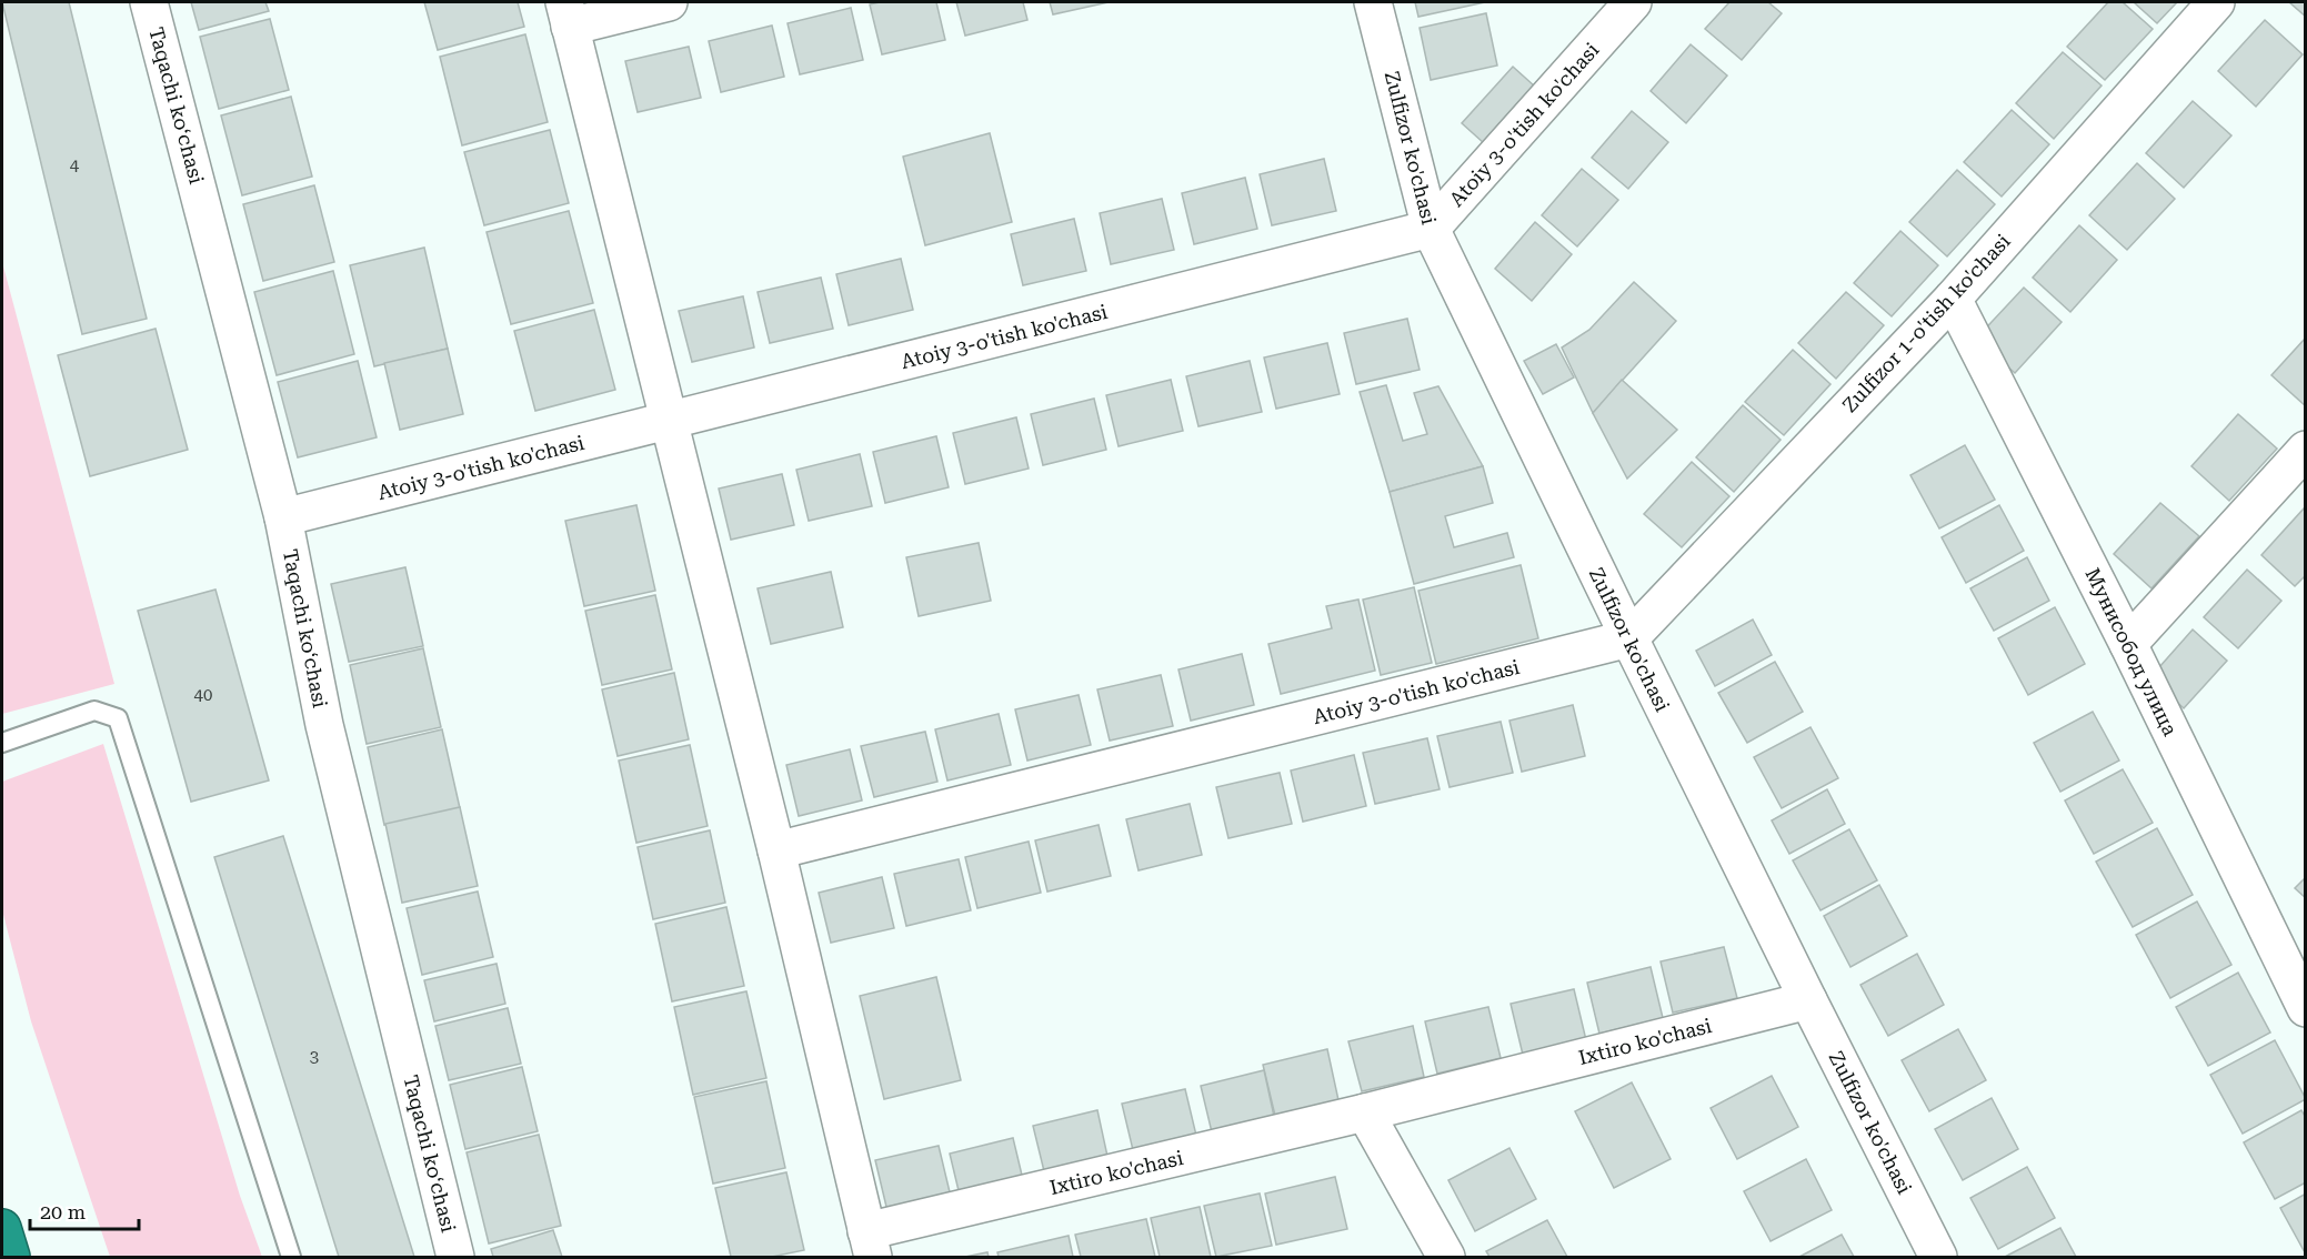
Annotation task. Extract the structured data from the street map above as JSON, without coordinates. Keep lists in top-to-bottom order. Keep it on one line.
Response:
{"streets":{"street":["Taqachi koʻchasi","Atoiy 3-o'tish ko'chasi","Zulfizor ko'chasi","Zulfizor 1-o'tish ko'chasi","Мунисобод улица","Ixtiro ko'chasi"]},"crossings":[["Taqachi koʻchasi","Atoiy 3-o'tish ko'chasi"],["Atoiy 3-o'tish ko'chasi","Zulfizor ko'chasi"],["Atoiy 3-o'tish ko'chasi","Zulfizor 1-o'tish ko'chasi"],["Zulfizor ko'chasi","Zulfizor 1-o'tish ko'chasi"],["Zulfizor ko'chasi","Ixtiro ko'chasi"],["Zulfizor 1-o'tish ko'chasi","Мунисобод улица"]],"house_numbers":["4","40","3"],"scale_bar":"20 m"}
